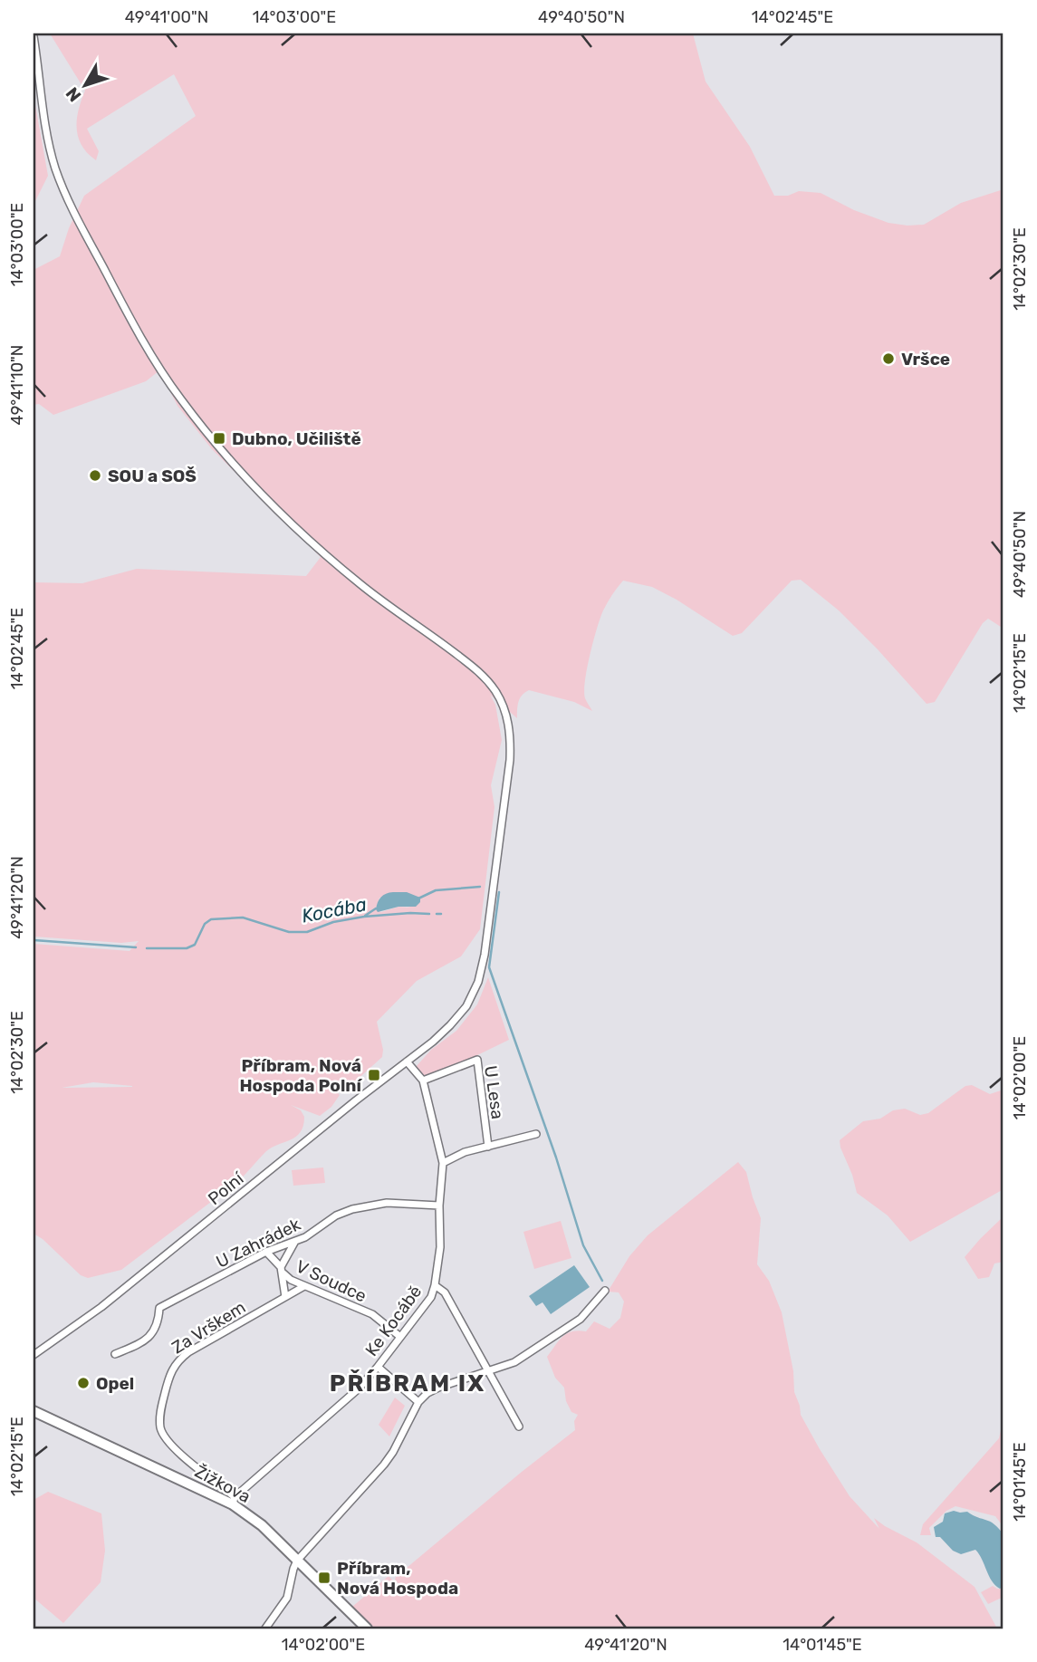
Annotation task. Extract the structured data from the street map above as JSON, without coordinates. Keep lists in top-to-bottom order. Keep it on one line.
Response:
{"streets":{"street":["U Lesa","Polní","U Zahrádek","V Soudce","Ke Kocábě","Za Vrškem","Žižkova"]},"crossings":[["U Lesa","Ke Kocábě"],["Polní","Ke Kocábě"],["U Zahrádek","V Soudce"],["U Zahrádek","Ke Kocábě"],["V Soudce","Ke Kocábě"],["V Soudce","Za Vrškem"],["Ke Kocábě","Za Vrškem"],["Ke Kocábě","Žižkova"],["Za Vrškem","Žižkova"]],"districts":["PŘÍBRAM IX"],"water":["Kocába"],"places":{"other":["Vršce","SOU a SOŠ","Opel"],"transit":["Dubno, Učiliště","Příbram, Nová Hospoda Polní","Příbram, Nová Hospoda"]},"north":"bottom left","coordinates":["49°41'00\"N","14°03'00\"E","49°40'50\"N","14°02'45\"E","14°02'30\"E","49°41'10\"N","14°02'15\"E","49°41'20\"N","14°02'00\"E","14°01'45\"E"]}
